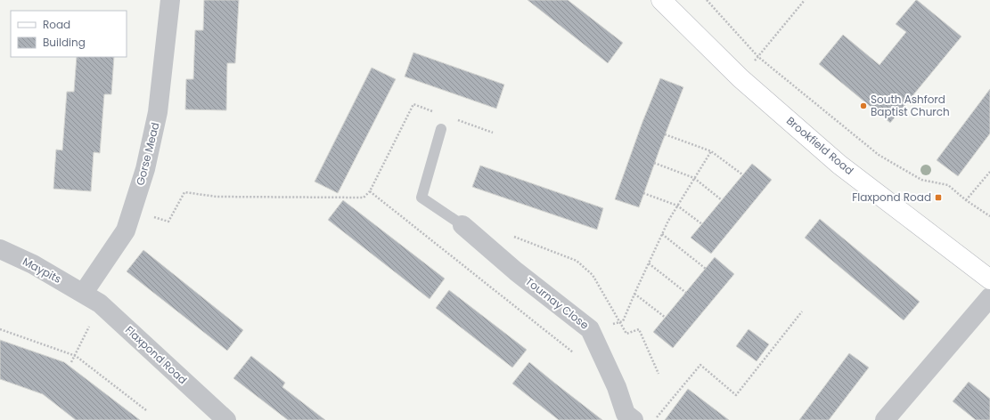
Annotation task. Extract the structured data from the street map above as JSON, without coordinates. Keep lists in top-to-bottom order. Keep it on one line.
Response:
{"streets":{"main road":["Brookfield Road"],"street":["Gorse Mead","Maypits","Tournay Close","Flaxpond Road"]},"crossings":[["Gorse Mead","Maypits"],["Gorse Mead","Flaxpond Road"],["Maypits","Flaxpond Road"]],"places":{"other":["South Ashford Baptist Church"],"transit":["Flaxpond Road"]},"legend":["Road","Building"]}
